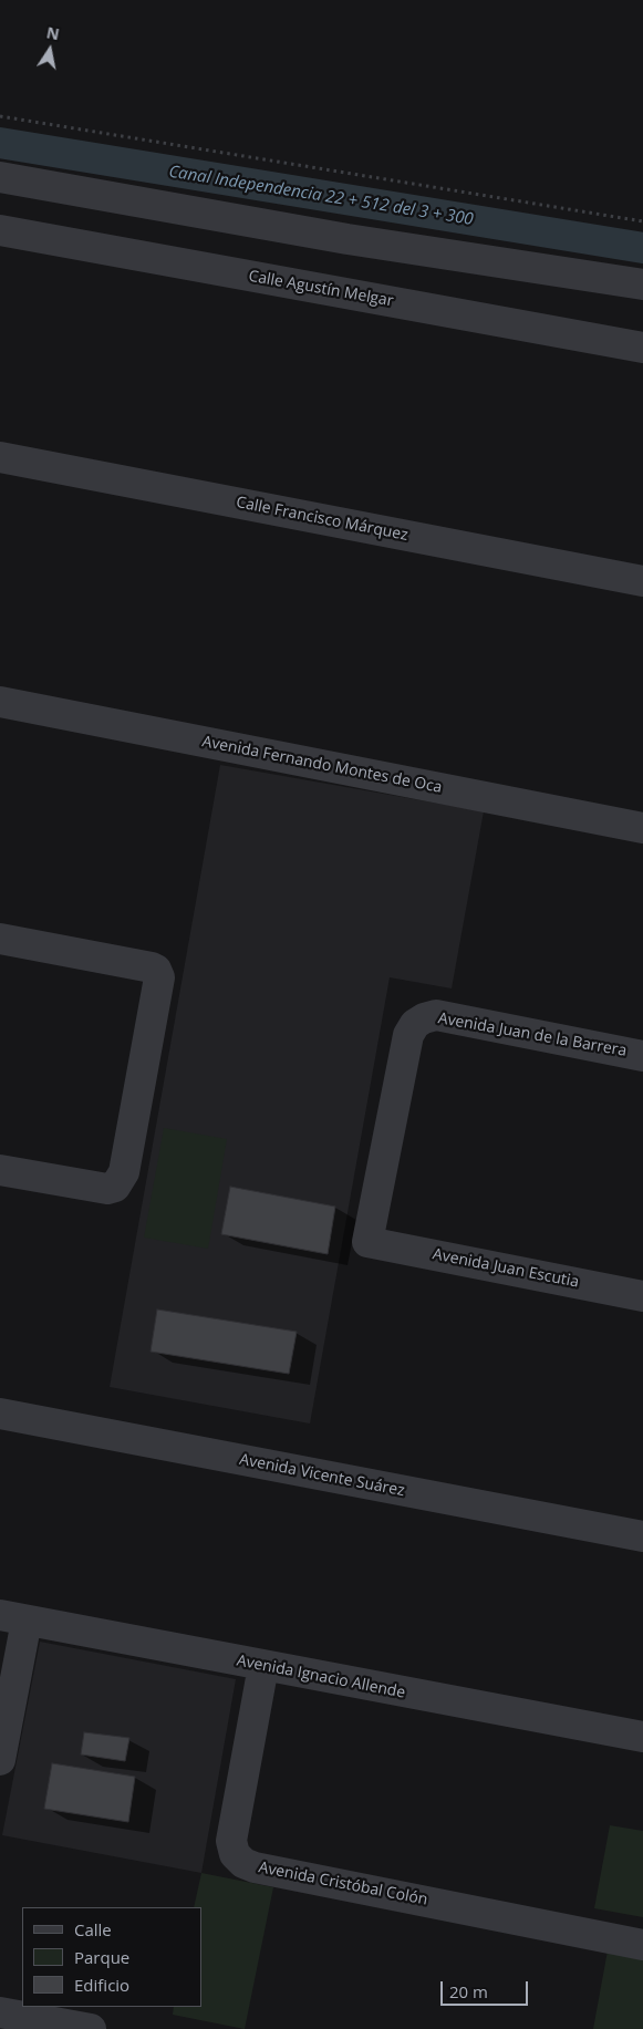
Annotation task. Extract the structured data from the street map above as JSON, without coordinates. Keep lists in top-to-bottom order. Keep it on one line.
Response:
{"streets":{"street":["Calle Agustín Melgar","Calle Francisco Márquez","Avenida Fernando Montes de Oca","Avenida Juan de la Barrera","Avenida Juan Escutia","Avenida Vicente Suárez","Avenida Ignacio Allende","Avenida Cristóbal Colón"]},"crossings":[["Avenida Juan de la Barrera","Avenida Juan Escutia"],["Avenida Ignacio Allende","Avenida Cristóbal Colón"]],"water":["Canal Independencia 22 + 512 del 3 + 300"],"legend":["Calle","Parque","Edificio"],"scale_bar":"20 m","north":"top"}
